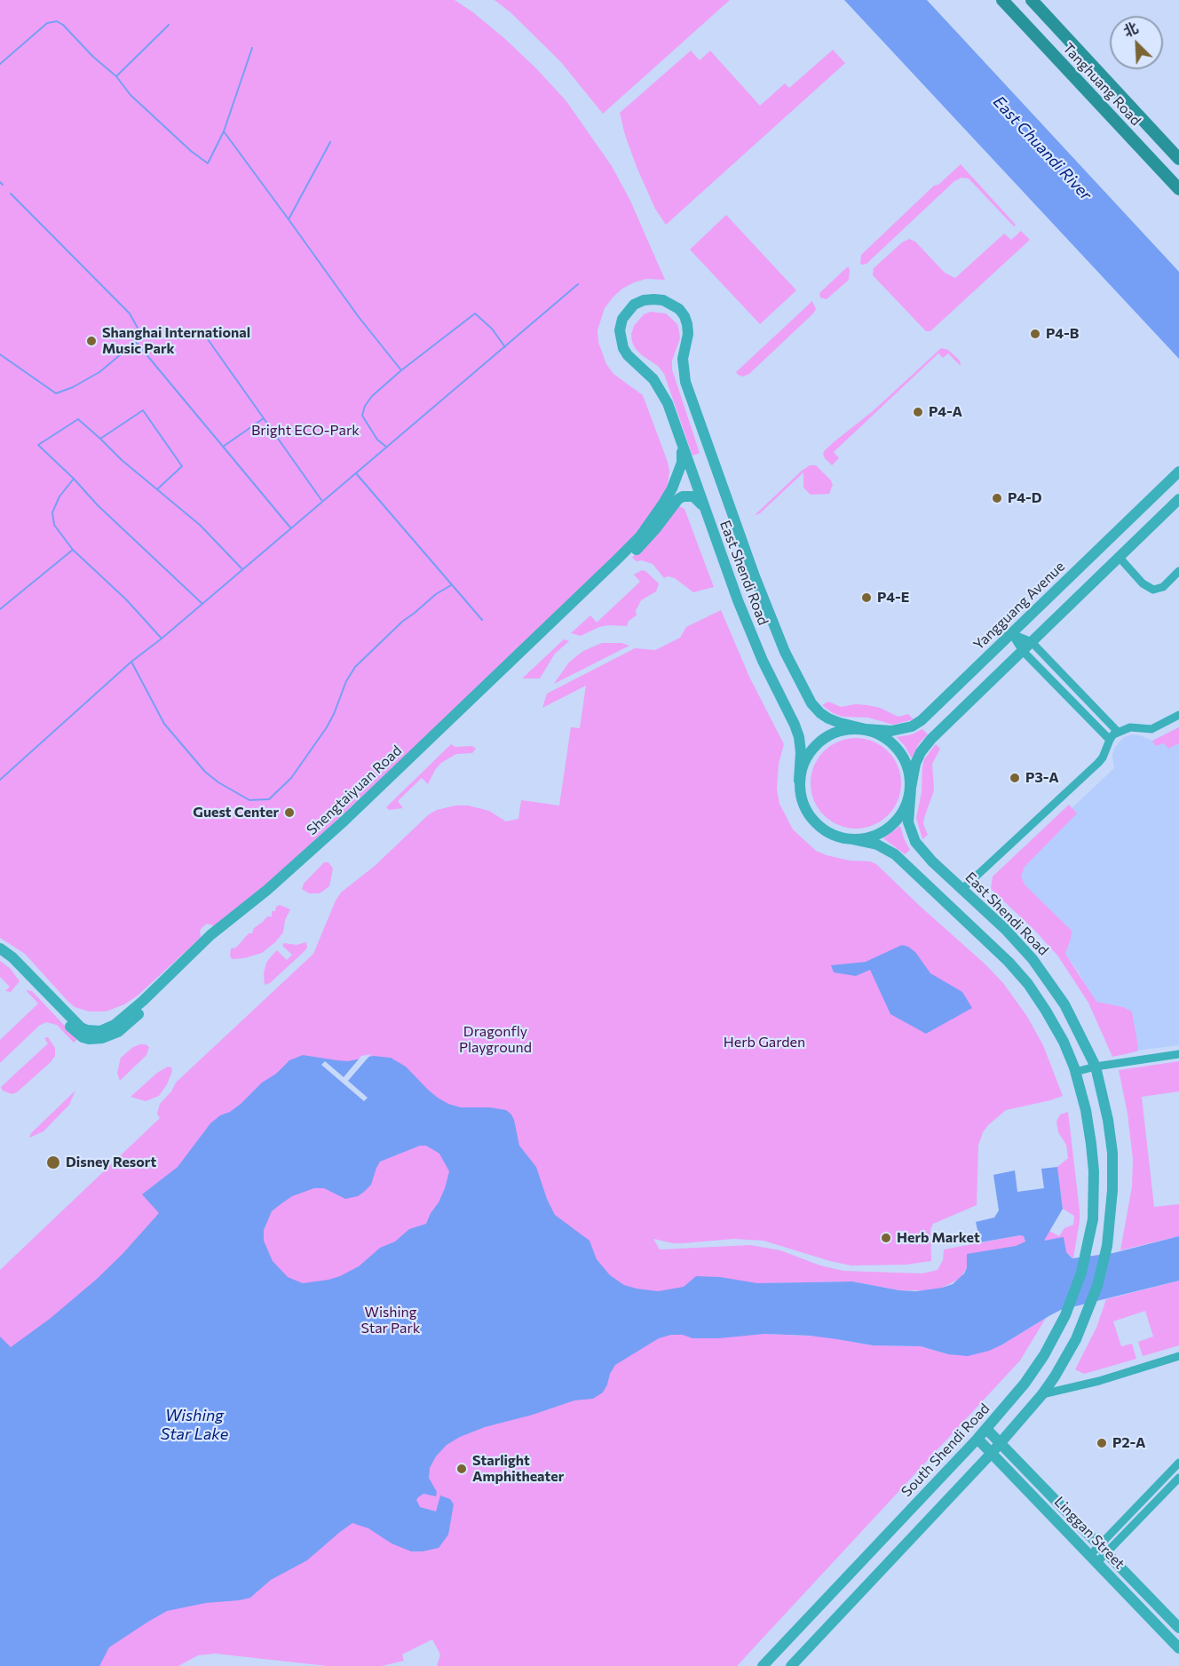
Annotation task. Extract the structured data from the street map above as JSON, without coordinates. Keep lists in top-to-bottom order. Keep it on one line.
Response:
{"streets":{"main road":["Tanghuang Road"],"street":["East Shendi Road","Yangguang Avenue","Shengtaiyuan Road","South Shendi Road","Linggan Street"]},"crossings":[["East Shendi Road","Yangguang Avenue"],["East Shendi Road","Shengtaiyuan Road"],["South Shendi Road","Linggan Street"]],"water":["East Chuandi River","Wishing Star Lake"],"parks":["Bright ECO-Park","Dragonfly Playground","Herb Garden","Wishing Star Park"],"places":["P4-B","Shanghai International Music Park","P4-A","P4-D","P4-E","P3-A","Guest Center","Disney Resort","Herb Market","P2-A","Starlight Amphitheater"],"north":"top left"}
